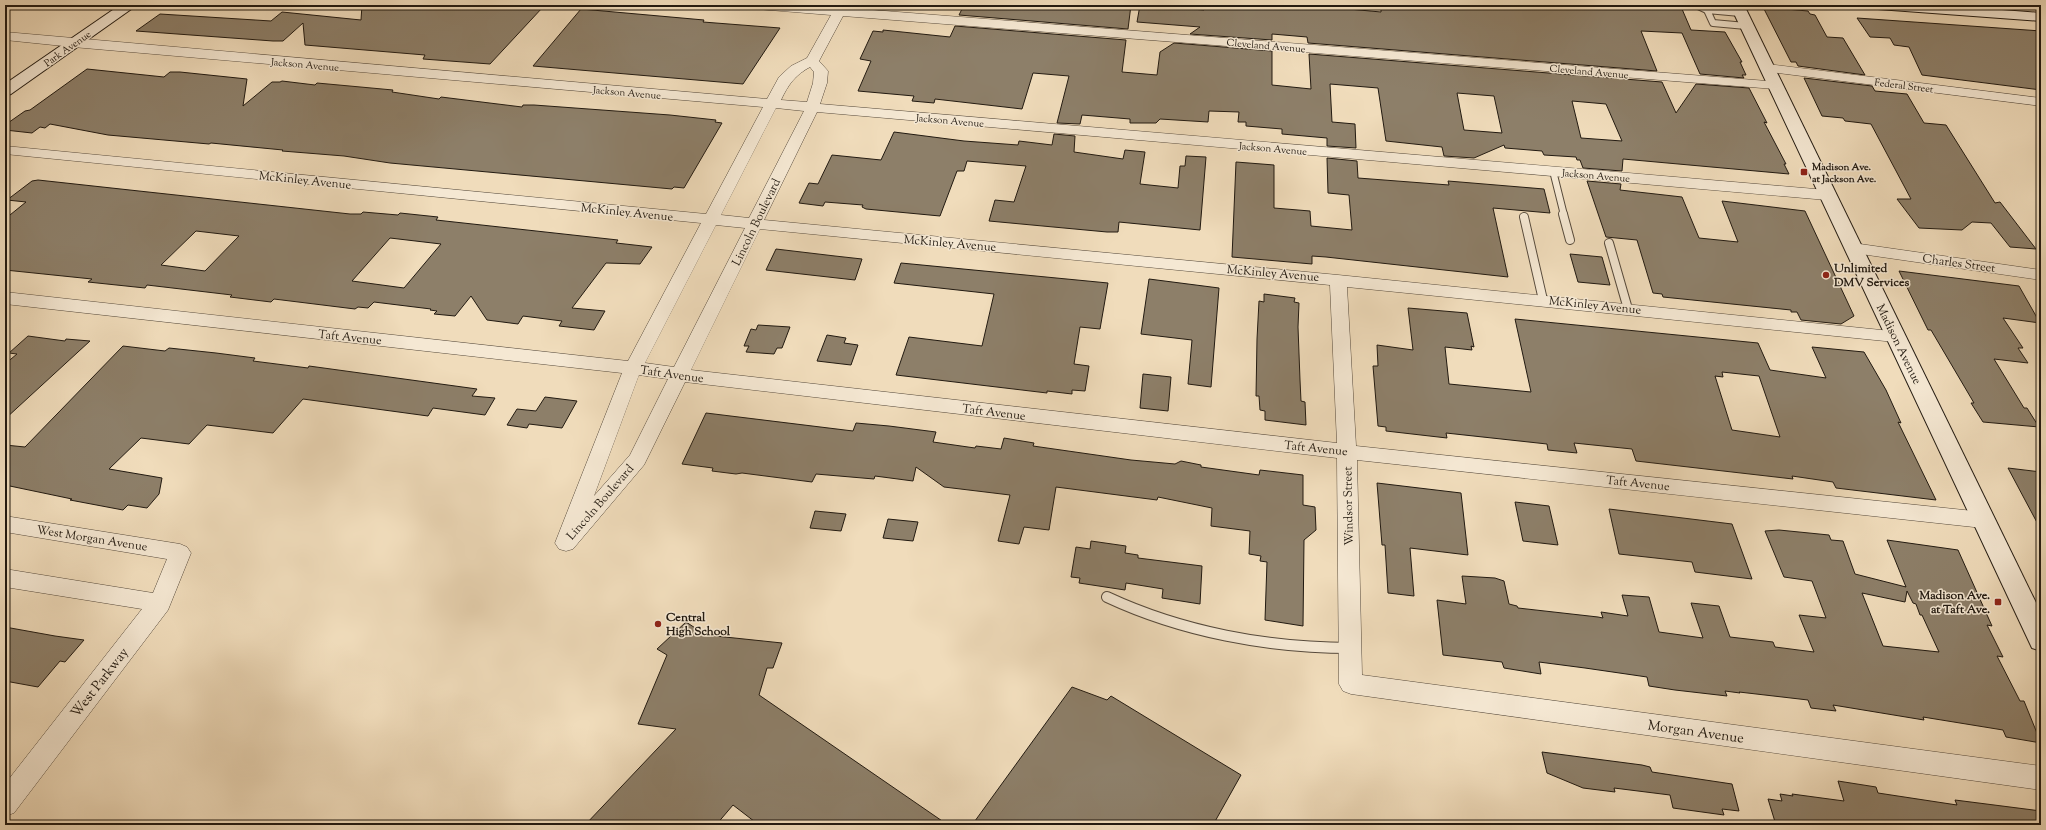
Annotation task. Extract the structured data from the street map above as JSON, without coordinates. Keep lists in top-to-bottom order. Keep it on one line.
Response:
{"streets":{"main road":["Park Avenue","Madison Avenue"],"street":["Cleveland Avenue","Jackson Avenue","Federal Street","McKinley Avenue","Lincoln Boulevard","Charles Street","Taft Avenue","Windsor Street","West Morgan Avenue","West Parkway","Morgan Avenue"]},"crossings":[["Cleveland Avenue","Federal Street"],["Cleveland Avenue","Madison Avenue"],["Park Avenue","Jackson Avenue"],["Jackson Avenue","Lincoln Boulevard"],["Jackson Avenue","Madison Avenue"],["Federal Street","Madison Avenue"],["McKinley Avenue","Lincoln Boulevard"],["McKinley Avenue","Madison Avenue"],["McKinley Avenue","Windsor Street"],["Lincoln Boulevard","Taft Avenue"],["Charles Street","Madison Avenue"],["Taft Avenue","Madison Avenue"],["Taft Avenue","Windsor Street"],["Windsor Street","Morgan Avenue"],["West Morgan Avenue","West Parkway"]],"places":{"transit":["Madison Ave. at Jackson Ave.","Madison Ave. at Taft Ave."],"other":["Unlimited DMV Services","Central High School"]}}
